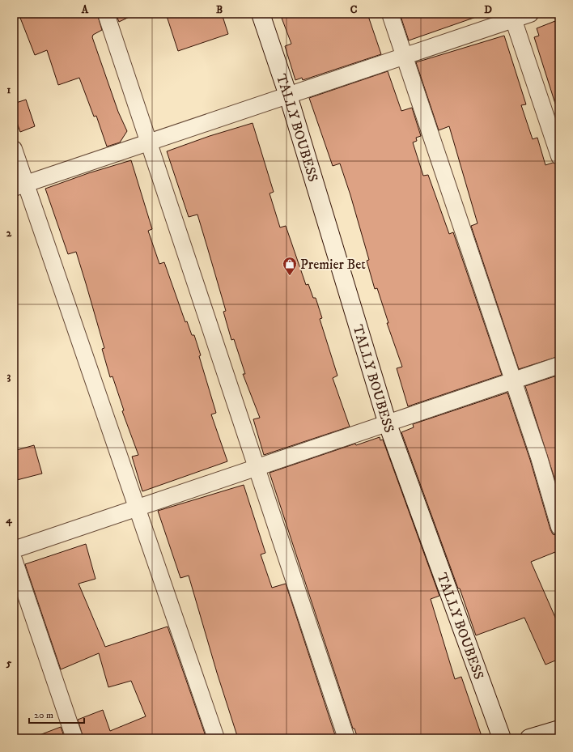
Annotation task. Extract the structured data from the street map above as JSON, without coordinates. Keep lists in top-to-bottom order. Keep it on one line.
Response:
{"streets":{"street":["TALLY BOUBESS"]},"places":{"shop":["Premier Bet"]},"scale_bar":"20 m","grid":{"columns":["A","B","C","D"],"rows":["1","2","3","4","5"]}}
